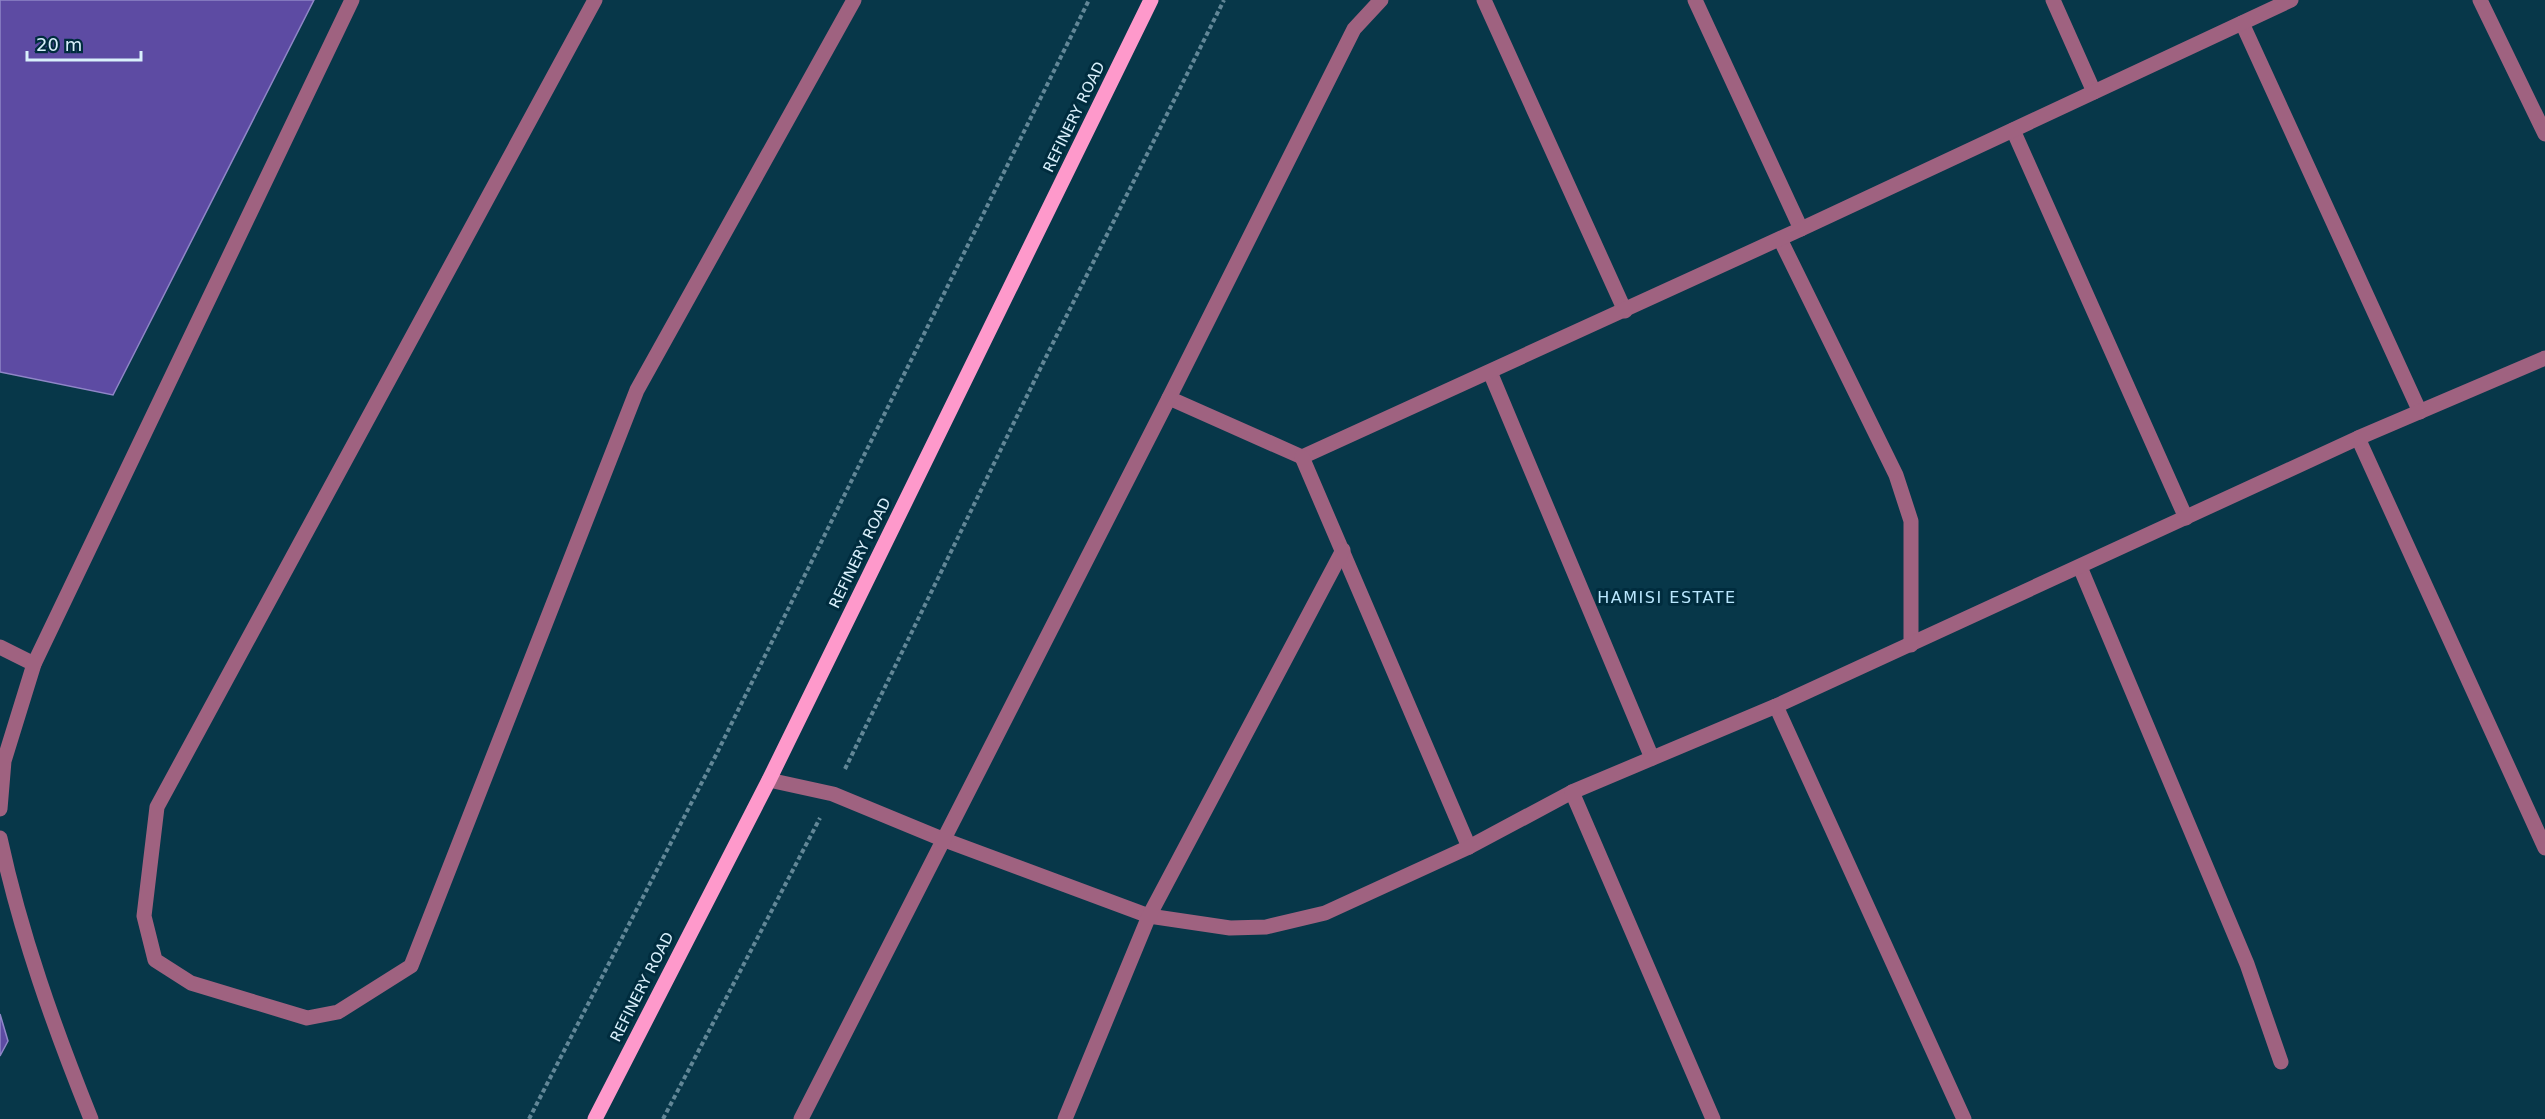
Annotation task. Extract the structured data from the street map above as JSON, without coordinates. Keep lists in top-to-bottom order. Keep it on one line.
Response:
{"streets":{"main road":["REFINERY ROAD"]},"districts":["HAMISI ESTATE"],"scale_bar":"20 m"}
